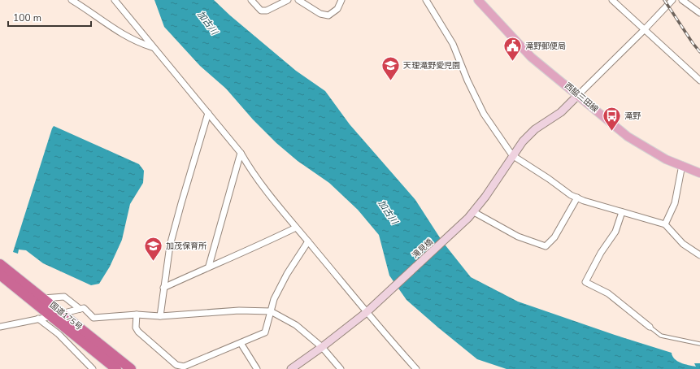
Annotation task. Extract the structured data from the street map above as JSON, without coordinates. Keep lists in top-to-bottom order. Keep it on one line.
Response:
{"streets":{"highway":["国道175号"],"main road":["西脇三田線"],"street":["滝見橋"]},"crossings":[["西脇三田線","滝見橋"]],"water":["加古川"],"places":{"public building":["滝野郵便局"],"school or university":["天理滝野愛児園","加茂保育所"],"bus stop":["滝野"]},"scale_bar":"100 m"}
